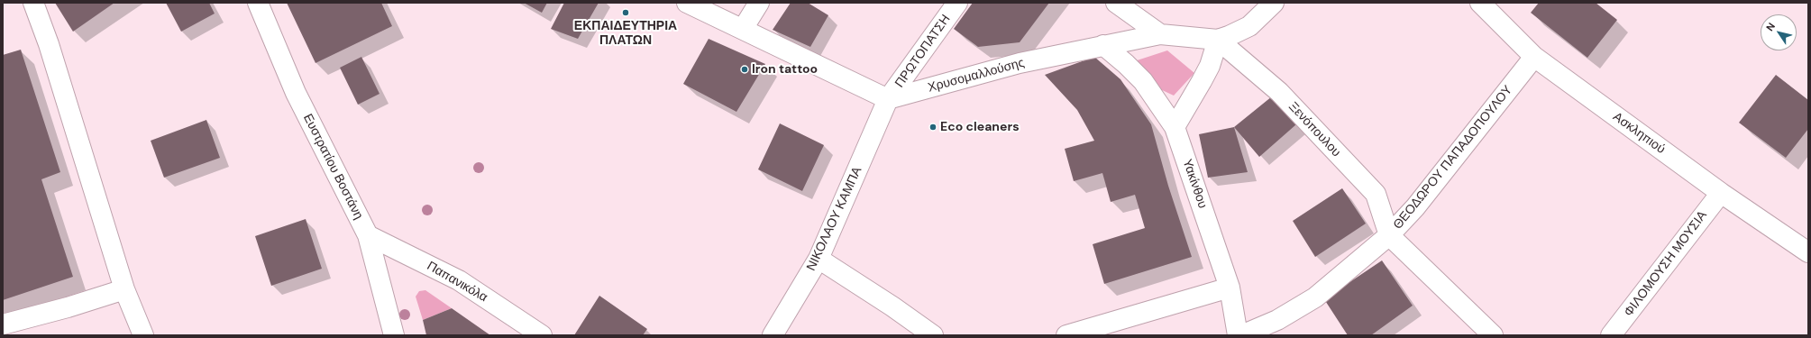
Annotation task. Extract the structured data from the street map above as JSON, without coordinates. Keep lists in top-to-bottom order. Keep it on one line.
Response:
{"streets":{"street":["ΠΡΩΤΟΠΑΤΣΗ","Χρυσομαλλούσης","Ξενόπουλου","Ασκληπιού","ΘΕΟΔΩΡΟΥ ΠΑΠΑΔΟΠΟΥΛΟΥ","Ευστρατίου Βοστάνη","Υακίνθου","ΝΙΚΟΛΑΟΥ ΚΑΜΠΑ","ΦΙΛΟΜΟΥΣΗ ΜΟΥΣΙΑ","Παπανικόλα"]},"crossings":[["ΠΡΩΤΟΠΑΤΣΗ","Χρυσομαλλούσης"],["ΠΡΩΤΟΠΑΤΣΗ","ΝΙΚΟΛΑΟΥ ΚΑΜΠΑ"],["Χρυσομαλλούσης","Ξενόπουλου"],["Χρυσομαλλούσης","Υακίνθου"],["Χρυσομαλλούσης","ΝΙΚΟΛΑΟΥ ΚΑΜΠΑ"],["Ξενόπουλου","ΘΕΟΔΩΡΟΥ ΠΑΠΑΔΟΠΟΥΛΟΥ"],["Ασκληπιού","ΘΕΟΔΩΡΟΥ ΠΑΠΑΔΟΠΟΥΛΟΥ"],["Ασκληπιού","ΦΙΛΟΜΟΥΣΗ ΜΟΥΣΙΑ"],["Ευστρατίου Βοστάνη","Παπανικόλα"]],"places":["ΕΚΠΑΙΔΕΥΤΗΡΙΑ ΠΛΑΤΩΝ","Iron tattoo","Eco cleaners"],"north":"top left"}
